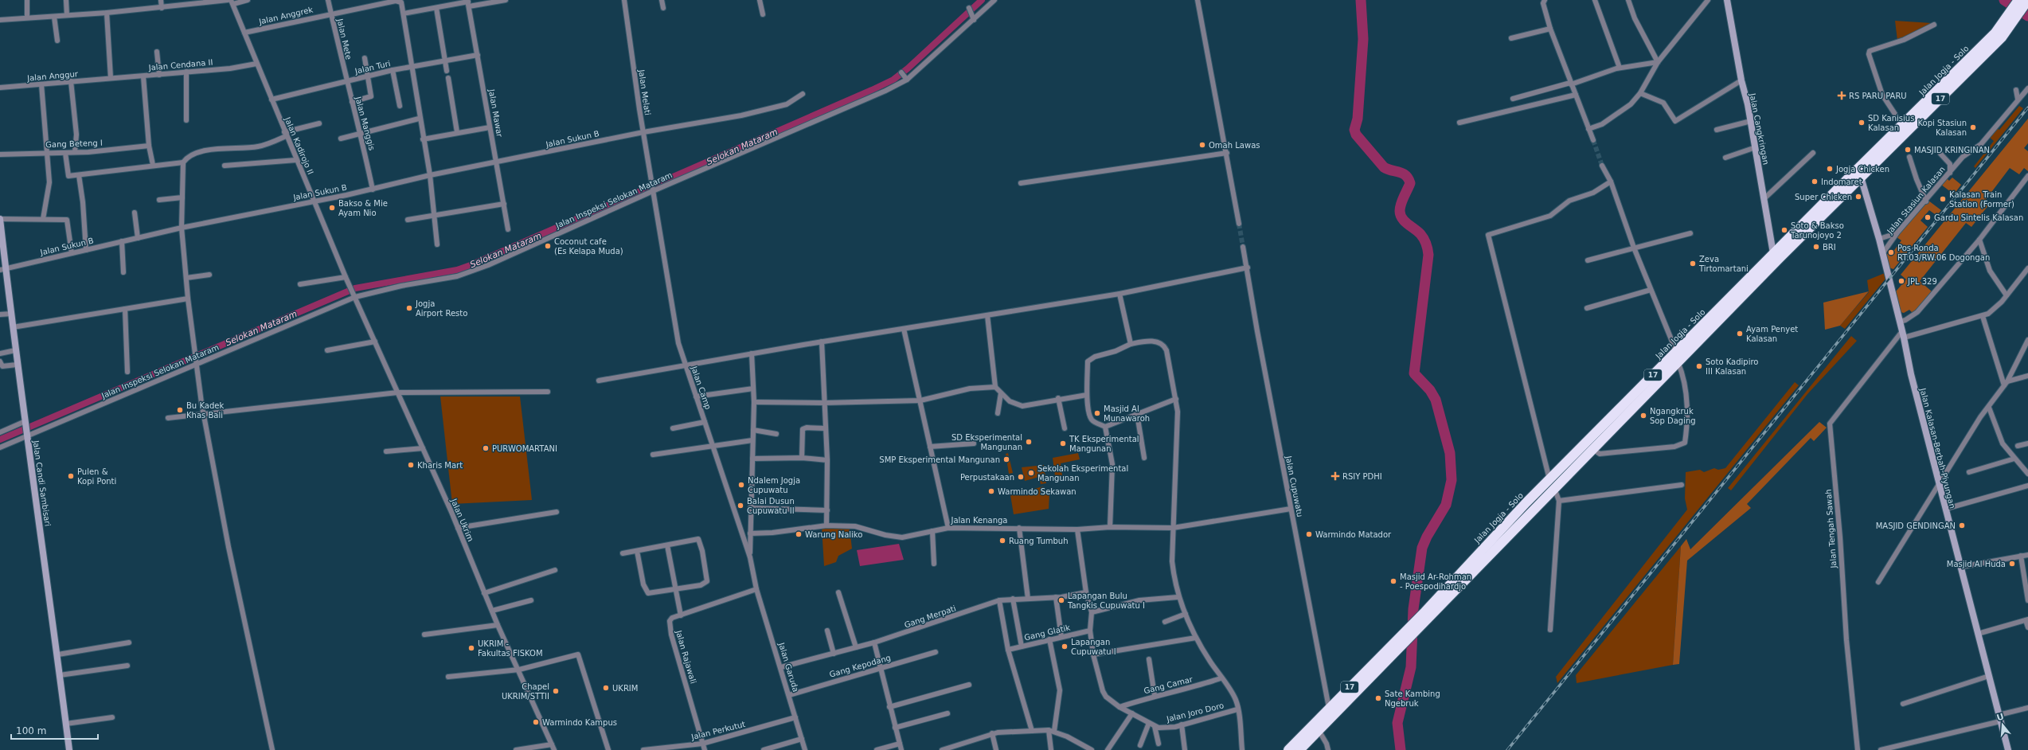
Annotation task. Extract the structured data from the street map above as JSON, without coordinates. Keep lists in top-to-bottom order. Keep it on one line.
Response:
{"streets":{"highway":["Jalan Jogja - Solo","17"],"street":["Jalan Anggrek","Jalan Mete","Jalan Cendana II","Jalan Turi","Jalan Anggur","Jalan Melati","Jalan Mawar","Jalan Manggis","Jalan Cangkringan","Jalan Sukun B","Gang Beteng I","Jalan Kadirojo II","Jalan Inspeksi Selokan Mataram","Jalan Stasiun Kalasan","Jalan Camp","Jalan Kalasan-Berbah-Piyungan","Jalan Candi Sambisari","Jalan Cupuwatu","Jalan Ukrim","Jalan Kenanga","Jalan Tengah Sawah","Gang Merpati","Gang Glatik","Jalan Rajawali","Gang Kepodang","Jalan Garuda","Gang Camar","Jalan Joro Doro","Jalan Perkutut"]},"crossings":[["Jalan Anggrek","Jalan Mete"],["Jalan Anggrek","Jalan Kadirojo II"],["Jalan Mete","Jalan Turi"],["Jalan Mete","Jalan Manggis"],["Jalan Cendana II","Jalan Anggur"],["Jalan Cendana II","Jalan Kadirojo II"],["Jalan Turi","Jalan Mawar"],["Jalan Turi","Jalan Manggis"],["Jalan Turi","Jalan Kadirojo II"],["Jalan Jogja - Solo","Jalan Cangkringan"],["Jalan Jogja - Solo","Jalan Kalasan-Berbah-Piyungan"],["Jalan Jogja - Solo","Jalan Cupuwatu"],["Jalan Melati","Jalan Sukun B"],["Jalan Melati","Jalan Inspeksi Selokan Mataram"],["Jalan Melati","Jalan Camp"],["Jalan Mawar","Jalan Sukun B"],["Jalan Manggis","Jalan Sukun B"],["Jalan Sukun B","Jalan Kadirojo II"],["Jalan Sukun B","Jalan Candi Sambisari"],["Jalan Kadirojo II","Jalan Inspeksi Selokan Mataram"],["Jalan Kadirojo II","Jalan Ukrim"],["Jalan Inspeksi Selokan Mataram","Jalan Camp"],["Jalan Inspeksi Selokan Mataram","Jalan Candi Sambisari"],["Jalan Inspeksi Selokan Mataram","Jalan Ukrim"],["Jalan Stasiun Kalasan","Jalan Kalasan-Berbah-Piyungan"],["Jalan Camp","Jalan Rajawali"],["Jalan Camp","Jalan Garuda"],["Jalan Kalasan-Berbah-Piyungan","Jalan Tengah Sawah"],["Jalan Cupuwatu","Jalan Kenanga"],["Jalan Kenanga","Jalan Joro Doro"],["Gang Merpati","Jalan Garuda"],["Gang Merpati","Jalan Joro Doro"],["Gang Glatik","Jalan Joro Doro"],["Jalan Rajawali","Jalan Garuda"],["Jalan Rajawali","Jalan Perkutut"],["Gang Kepodang","Jalan Garuda"],["Jalan Garuda","Jalan Perkutut"],["Gang Camar","Jalan Joro Doro"]],"water":["Selokan Mataram"],"places":{"health":["RS PARU PARU","RSIY PDHI"],"other":["SD Kanisius Kalasan","Kopi Stasiun Kalasan","Omah Lawas","MASJID KRINGINAN","Jogja Chicken","Indomaret","Super Chicken","Kalasan Train Station (Former)","Bakso & Mie Ayam Nio","Gardu Sintelis Kalasan","Soto & Bakso Tarunojoyo 2","Coconut cafe (Es Kelapa Muda)","BRI","Pos Ronda RT.03/RW.06 Dogongan","Zeva Tirtomartani","JPL 329","Jogja Airport Resto","Ayam Penyet Kalasan","Soto Kadipiro III Kalasan","Bu Kadek Khas Bali","Masjid Al Munawaroh","Ngangkruk Sop Daging","SD Eksperimental Mangunan","TK Eksperimental Mangunan","PURWOMARTANI","SMP Eksperimental Mangunan","Kharis Mart","Sekolah Eksperimental Mangunan","Pulen & Kopi Ponti","Perpustakaan","Ndalem Jogja Cupuwatu","Warmindo Sekawan","Balai Dusun Cupuwatu II","MASJID GENDINGAN","Warung Naliko","Warmindo Matador","Ruang Tumbuh","Masjid Al Huda","Masjid Ar-Rohman - Poespodihardjo","Lapangan Bulu Tangkis Cupuwatu I","Lapangan Cupuwatu I","UKRIM - Fakultas FISKOM","UKRIM","Chapel UKRIM/STTII","Sate Kambing Ngebruk","Warmindo Kampus"]},"scale_bar":"100 m","north":"top"}
